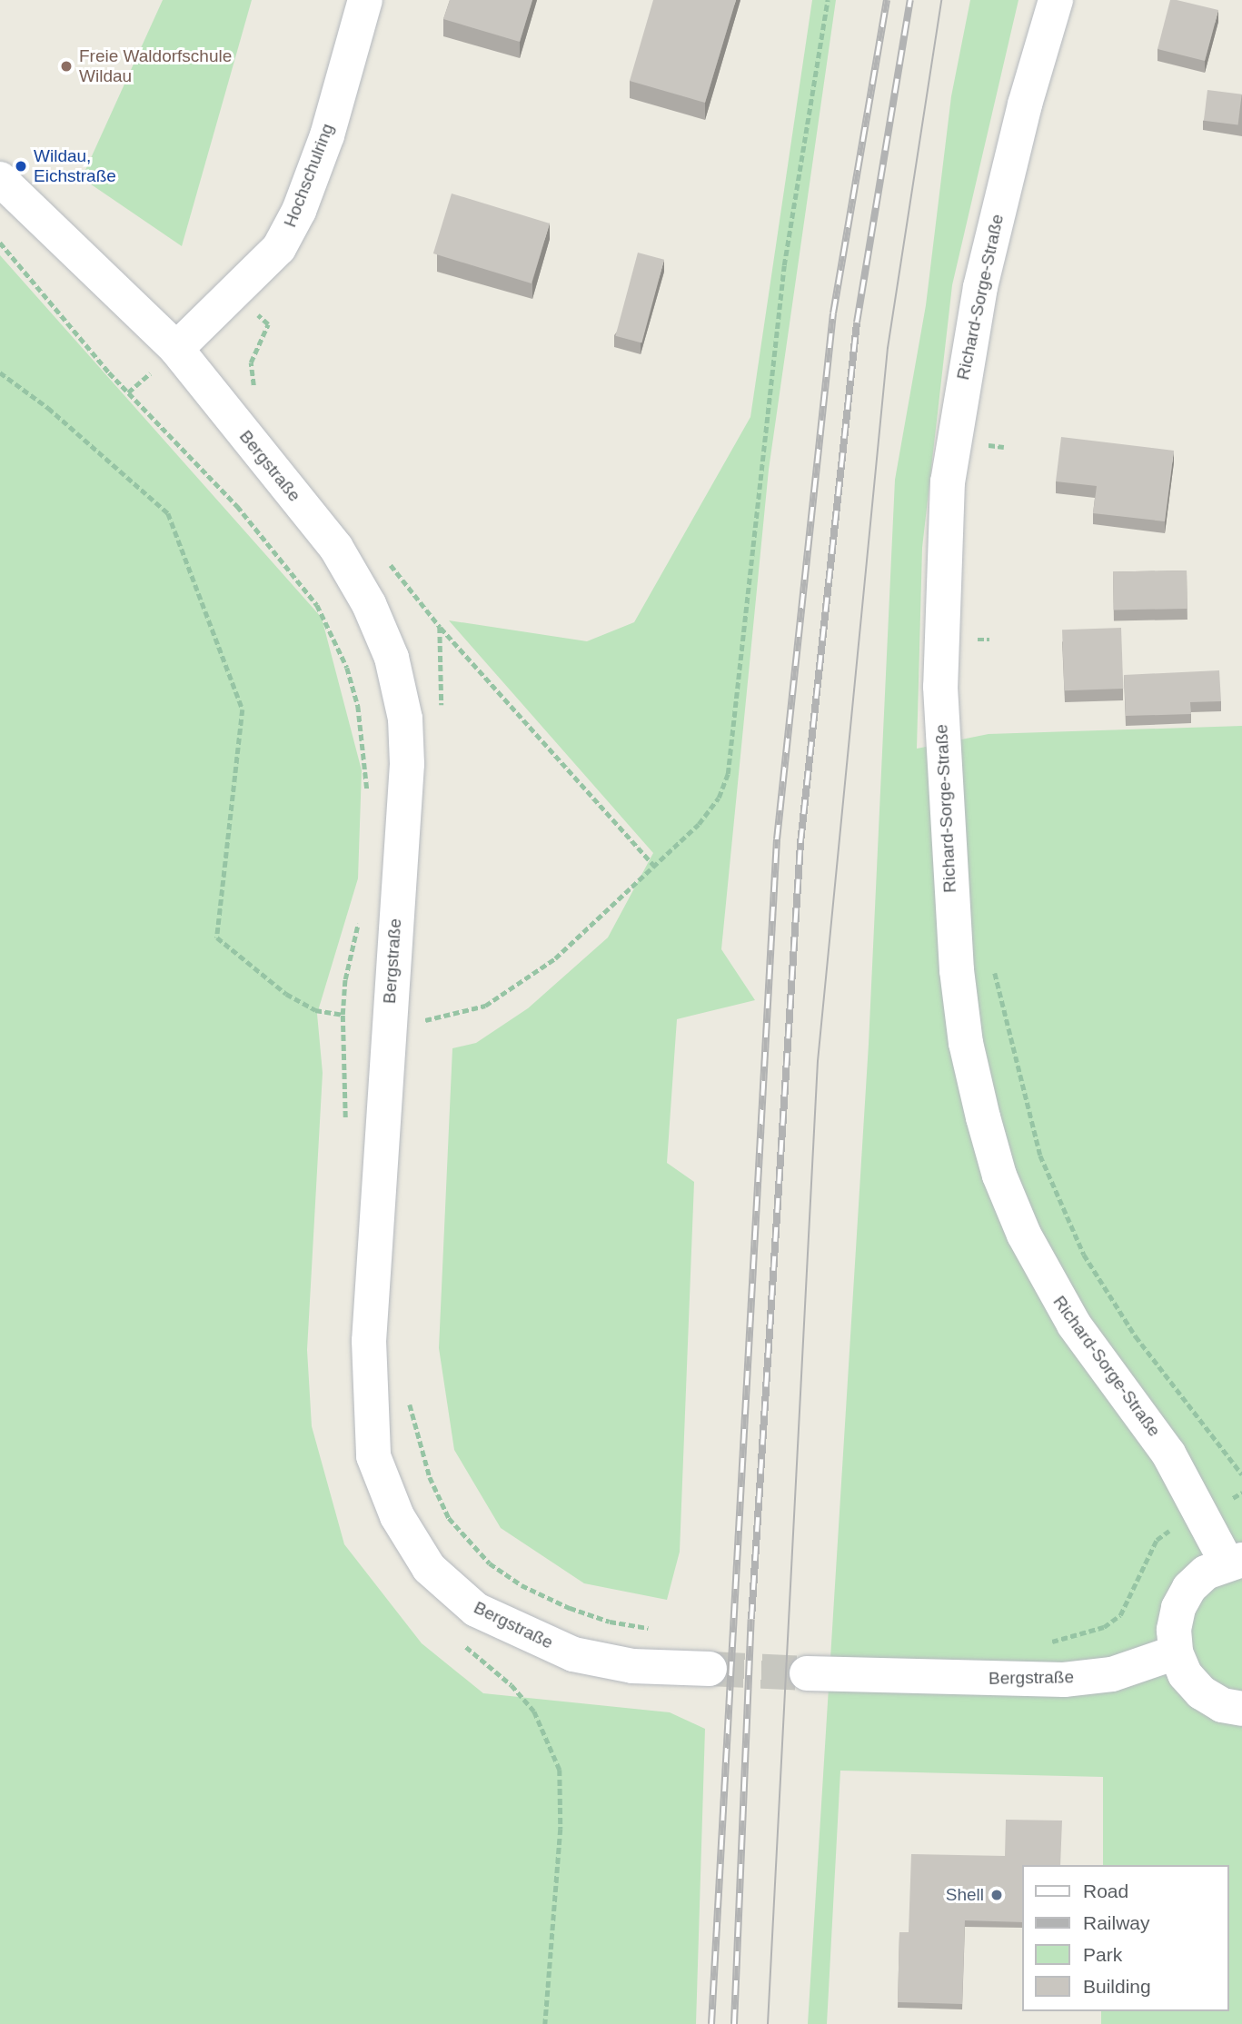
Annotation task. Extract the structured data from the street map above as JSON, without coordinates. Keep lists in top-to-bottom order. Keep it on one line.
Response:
{"streets":{"street":["Hochschulring","Richard-Sorge-Straße","Bergstraße"]},"crossings":[["Hochschulring","Bergstraße"]],"places":["Freie Waldorfschule Wildau","Wildau, Eichstraße","Shell"],"legend":["Road","Railway","Park","Building"]}
